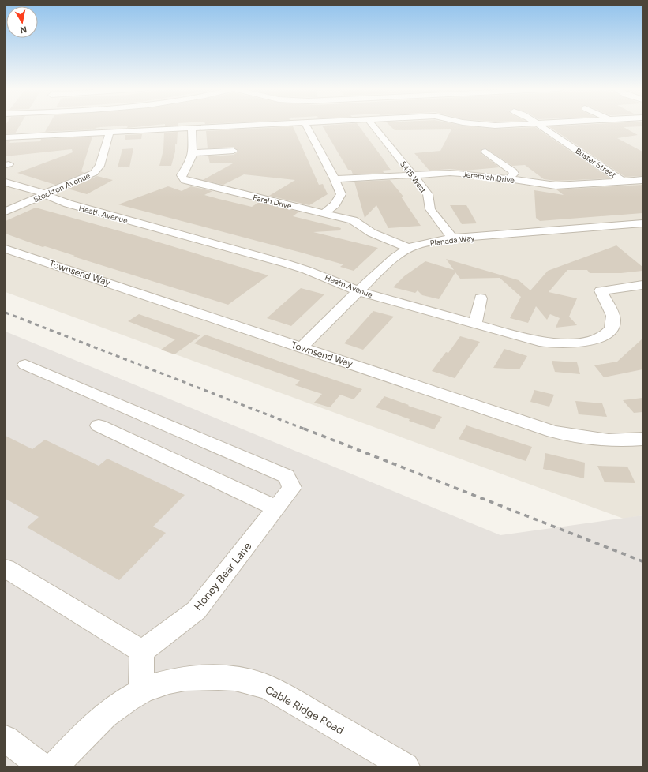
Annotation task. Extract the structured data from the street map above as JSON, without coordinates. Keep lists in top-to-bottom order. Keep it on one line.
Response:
{"streets":{"street":["Buster Street","5415 West","Jeremiah Drive","Stockton Avenue","Farah Drive","Heath Avenue","Planada Way","Townsend Way","Honey Bear Lane","Cable Ridge Road"]},"crossings":[["Buster Street","Jeremiah Drive"],["5415 West","Jeremiah Drive"],["5415 West","Planada Way"],["Stockton Avenue","Heath Avenue"],["Farah Drive","Planada Way"],["Heath Avenue","Planada Way"],["Planada Way","Townsend Way"]],"north":"bottom"}
